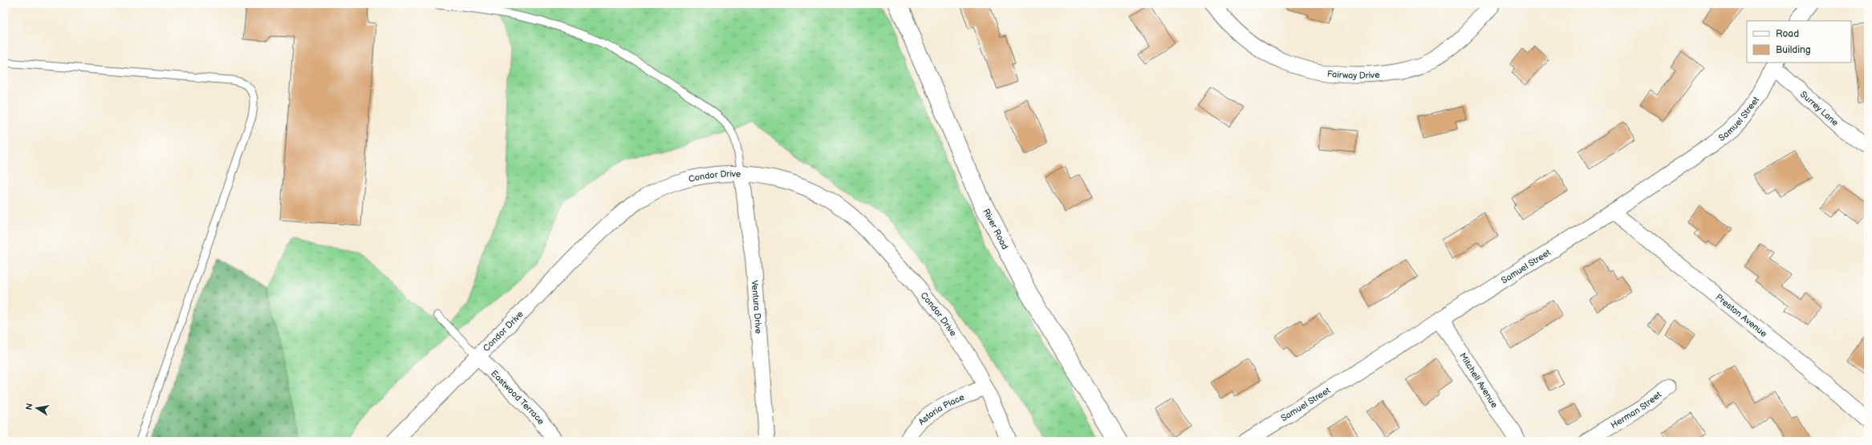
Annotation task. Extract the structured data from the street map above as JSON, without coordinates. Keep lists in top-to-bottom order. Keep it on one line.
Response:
{"streets":{"street":["Fairway Drive","Surrey Lane","Samuel Street","Condor Drive","River Road","Ventura Drive","Preston Avenue","Mitchell Avenue","Eastwood Terrace","Herman Street","Astoria Place"]},"crossings":[["Surrey Lane","Samuel Street"],["Samuel Street","Preston Avenue"],["Samuel Street","Mitchell Avenue"],["Condor Drive","Ventura Drive"],["Condor Drive","Eastwood Terrace"],["Condor Drive","Astoria Place"]],"legend":["Road","Building"],"north":"left"}
